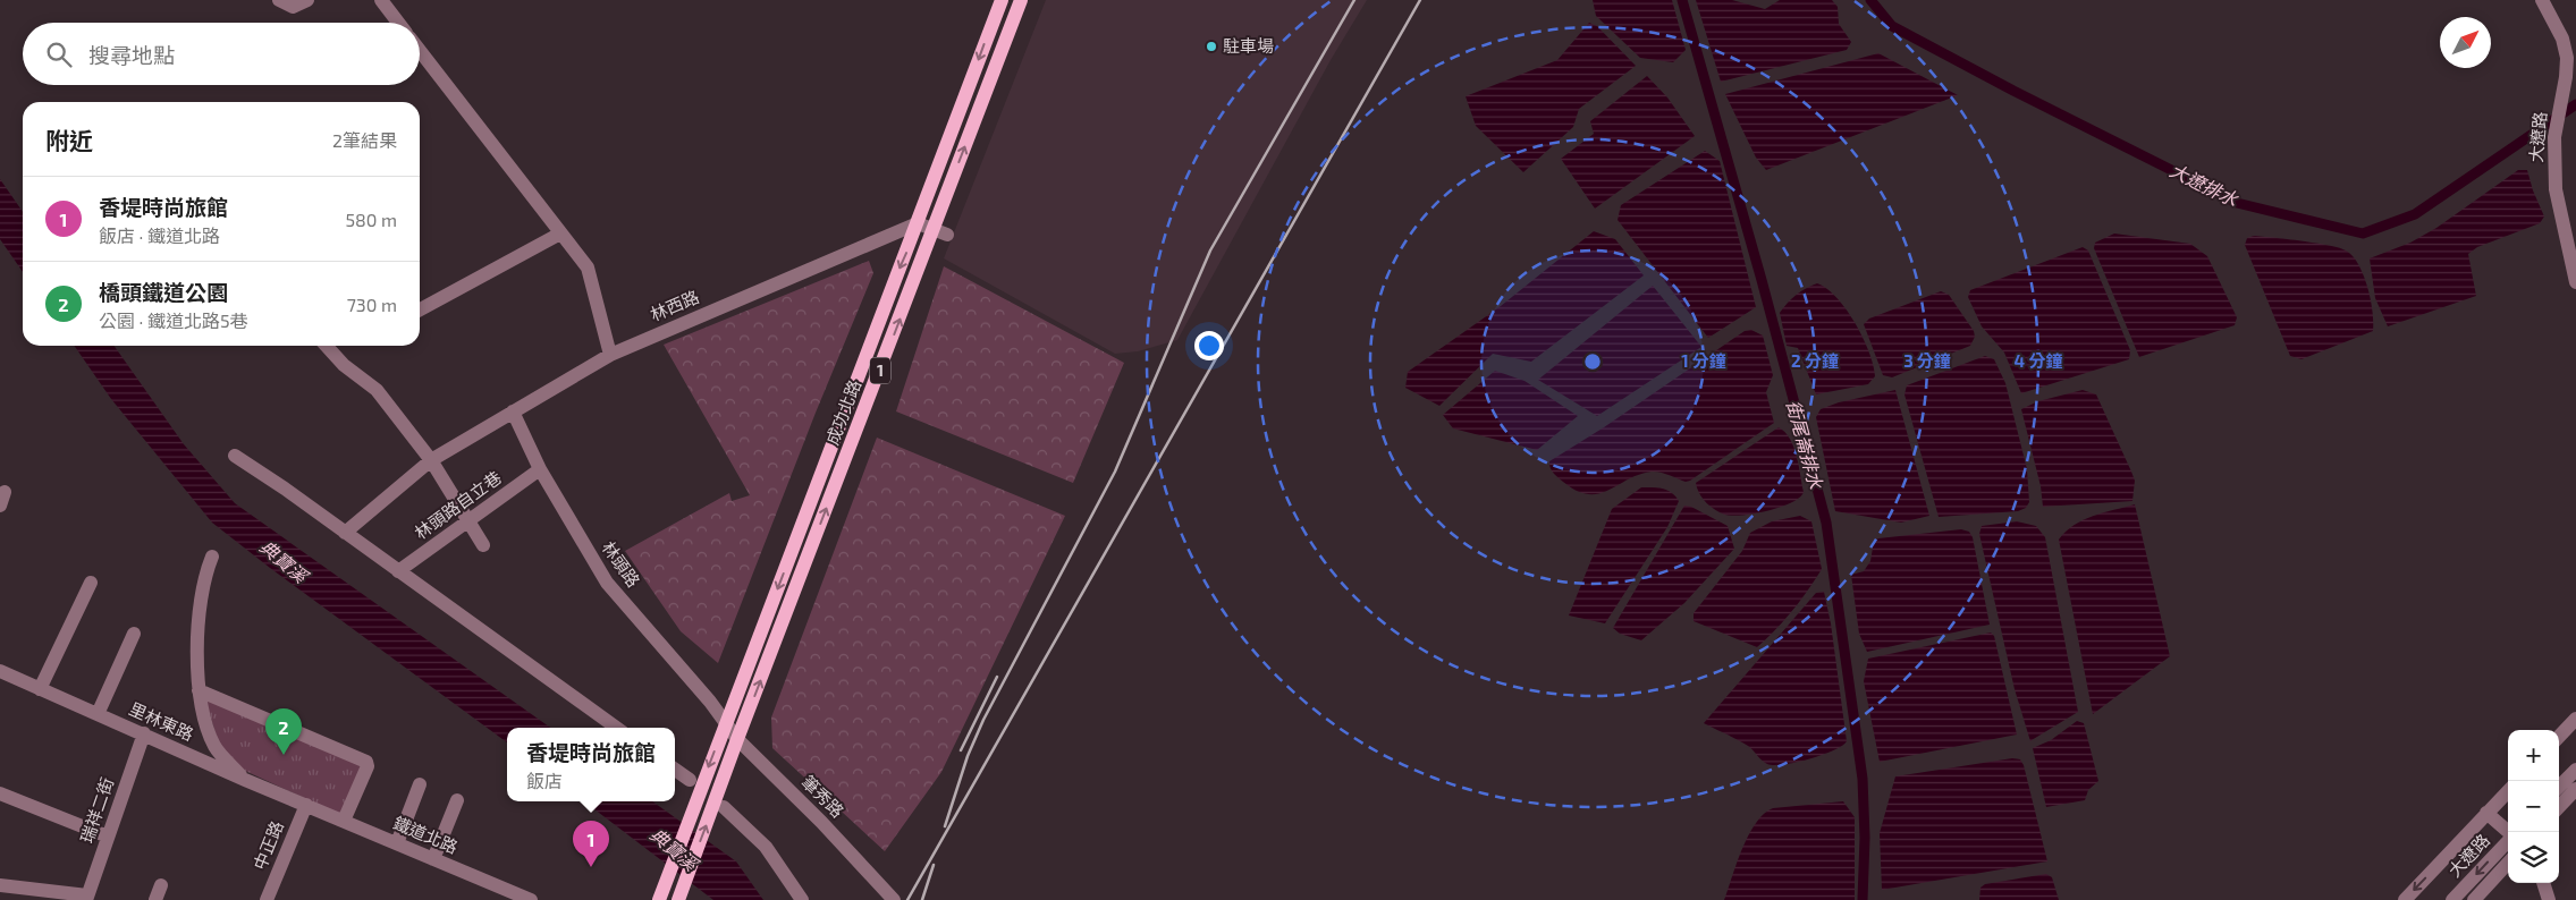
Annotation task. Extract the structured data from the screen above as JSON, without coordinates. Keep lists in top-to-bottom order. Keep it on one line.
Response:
{"streets":{"main road":["1","成功北路"],"street":["大遼路","林西路","林頭路自立巷","林頭路","里林東路","筆秀路","瑞祥二街","鐵道北路","中正路"]},"crossings":[["林西路","成功北路"],["林西路","林頭路"],["1","成功北路"],["成功北路","林頭路"],["成功北路","筆秀路"],["林頭路自立巷","林頭路"],["林頭路","筆秀路"],["里林東路","瑞祥二街"],["里林東路","鐵道北路"],["里林東路","中正路"],["鐵道北路","中正路"]],"water":["大遼排水","街尾崙排水","典寶溪"],"places":["駐車場"],"north":"top right","page":{"search":"搜尋地點","heading":["附近","2筆結果"],"list":[{"mark":"1","name":"香堤時尚旅館","note":"飯店 · 鐵道北路","value":"580 m"},{"mark":"2","name":"橋頭鐵道公園","note":"公園 · 鐵道北路5巷","value":"730 m"}],"pins":["2","1"],"popup":["香堤時尚旅館","飯店"],"map_buttons":["+","−"]},"rings":["1 分鐘","2 分鐘","3 分鐘","4 分鐘"]}
